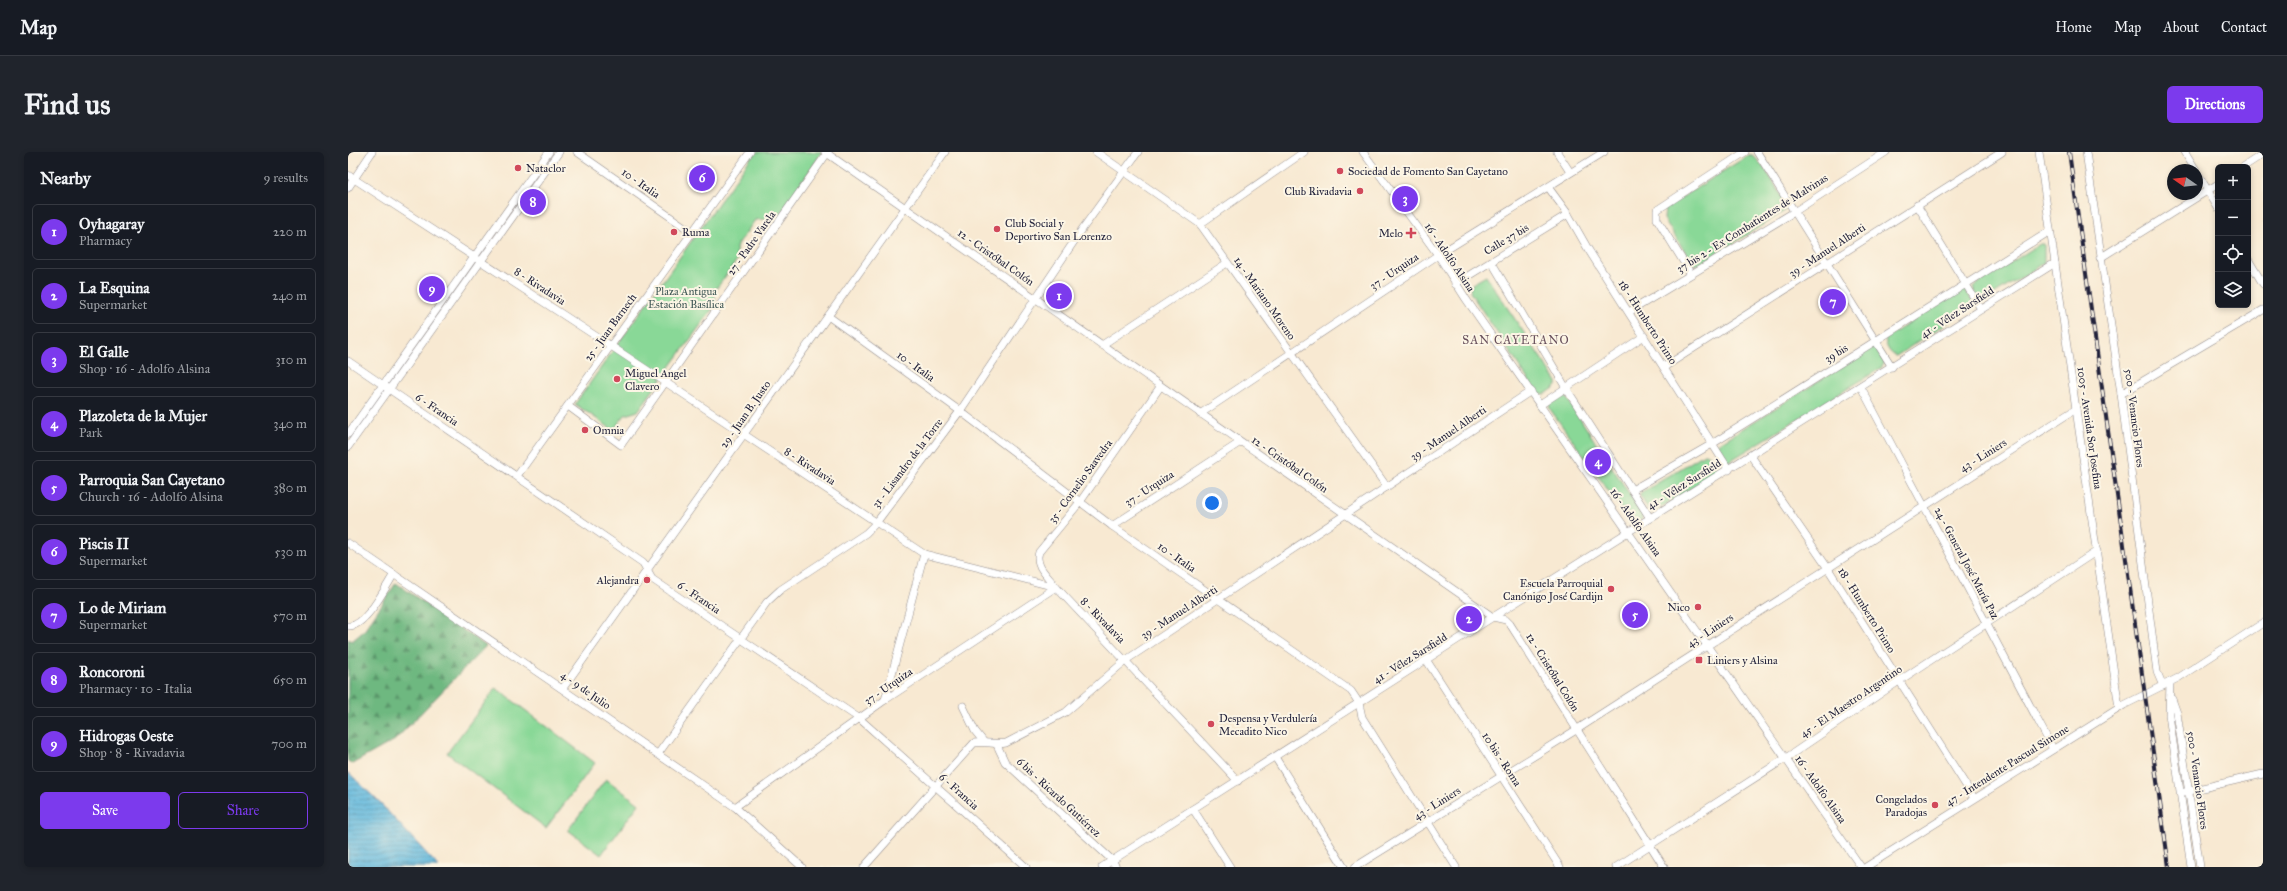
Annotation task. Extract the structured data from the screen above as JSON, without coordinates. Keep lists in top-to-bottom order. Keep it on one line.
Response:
{"streets":{"street":["10 - Italia","37 bis 2 - Ex Combatientes de Malvinas","Calle 37 bis","27 - Padre Varela","39 - Manuel Alberti","12 - Cristóbal Colón","16 - Adolfo Alsina","37 - Urquiza","8 - Rivadavia","14 - Mariano Moreno","41 - Vélez Sarsfield","18 - Humberto Primo","25 - Juan Barnech","39 bis","6 - Francia","29 - Juan B. Justo","500 - Venancio Flores","1005 - Avenida Sor Josefina","43 - Liniers","31 - Lisandro de la Torre","35 - Cornelio Saavedra","24 - General José María Paz","4 - 9 de Julio","45 - El Maestro Argentino","10 bis - Roma","47 - Intendente Pascual Simone","6 bis - Ricardo Gutiérrez"]},"crossings":[["10 - Italia","39 - Manuel Alberti"],["10 - Italia","37 - Urquiza"],["10 - Italia","41 - Vélez Sarsfield"],["10 - Italia","25 - Juan Barnech"],["10 - Italia","29 - Juan B. Justo"],["10 - Italia","43 - Liniers"],["10 - Italia","31 - Lisandro de la Torre"],["10 - Italia","35 - Cornelio Saavedra"],["37 bis 2 - Ex Combatientes de Malvinas","18 - Humberto Primo"],["Calle 37 bis","16 - Adolfo Alsina"],["Calle 37 bis","18 - Humberto Primo"],["27 - Padre Varela","12 - Cristóbal Colón"],["27 - Padre Varela","8 - Rivadavia"],["27 - Padre Varela","25 - Juan Barnech"],["39 - Manuel Alberti","12 - Cristóbal Colón"],["39 - Manuel Alberti","16 - Adolfo Alsina"],["39 - Manuel Alberti","8 - Rivadavia"],["39 - Manuel Alberti","14 - Mariano Moreno"],["39 - Manuel Alberti","18 - Humberto Primo"],["39 - Manuel Alberti","6 bis - Ricardo Gutiérrez"],["12 - Cristóbal Colón","37 - Urquiza"],["12 - Cristóbal Colón","41 - Vélez Sarsfield"],["12 - Cristóbal Colón","29 - Juan B. Justo"],["12 - Cristóbal Colón","43 - Liniers"],["12 - Cristóbal Colón","31 - Lisandro de la Torre"],["12 - Cristóbal Colón","35 - Cornelio Saavedra"],["12 - Cristóbal Colón","45 - El Maestro Argentino"],["16 - Adolfo Alsina","37 - Urquiza"],["16 - Adolfo Alsina","41 - Vélez Sarsfield"],["16 - Adolfo Alsina","43 - Liniers"],["16 - Adolfo Alsina","45 - El Maestro Argentino"],["37 - Urquiza","8 - Rivadavia"],["37 - Urquiza","14 - Mariano Moreno"],["37 - Urquiza","18 - Humberto Primo"],["37 - Urquiza","6 - Francia"],["37 - Urquiza","35 - Cornelio Saavedra"],["37 - Urquiza","4 - 9 de Julio"],["8 - Rivadavia","41 - Vélez Sarsfield"],["8 - Rivadavia","25 - Juan Barnech"],["8 - Rivadavia","29 - Juan B. Justo"],["8 - Rivadavia","31 - Lisandro de la Torre"],["8 - Rivadavia","35 - Cornelio Saavedra"],["14 - Mariano Moreno","31 - Lisandro de la Torre"],["41 - Vélez Sarsfield","18 - Humberto Primo"],["41 - Vélez Sarsfield","1005 - Avenida Sor Josefina"],["41 - Vélez Sarsfield","24 - General José María Paz"],["41 - Vélez Sarsfield","10 bis - Roma"],["41 - Vélez Sarsfield","6 bis - Ricardo Gutiérrez"],["18 - Humberto Primo","39 bis"],["18 - Humberto Primo","43 - Liniers"],["18 - Humberto Primo","45 - El Maestro Argentino"],["18 - Humberto Primo","47 - Intendente Pascual Simone"],["25 - Juan Barnech","6 - Francia"],["39 bis","1005 - Avenida Sor Josefina"],["6 - Francia","29 - Juan B. Justo"],["6 - Francia","31 - Lisandro de la Torre"],["29 - Juan B. Justo","4 - 9 de Julio"],["500 - Venancio Flores","47 - Intendente Pascual Simone"],["1005 - Avenida Sor Josefina","43 - Liniers"],["1005 - Avenida Sor Josefina","45 - El Maestro Argentino"],["1005 - Avenida Sor Josefina","47 - Intendente Pascual Simone"],["43 - Liniers","24 - General José María Paz"],["43 - Liniers","10 bis - Roma"],["31 - Lisandro de la Torre","4 - 9 de Julio"],["24 - General José María Paz","45 - El Maestro Argentino"],["24 - General José María Paz","47 - Intendente Pascual Simone"]],"districts":["SAN CAYETANO"],"parks":["Plaza Antigua Estación Basílica"],"places":{"other":["Nataclor","Sociedad de Fomento San Cayetano","Club Rivadavia","Club Social y Deportivo San Lorenzo","Ruma","Miguel Angel Clavero","Omnia","Alejandra","Escuela Parroquial Canónigo José Cardijn","Nico","Despensa y Verdulería Mecadito Nico","Congelados Paradojas"],"health":["Melo"],"transit":["Liniers y Alsina"]},"north":"left","page":{"header":"Map","nav":["Home","Map","About","Contact"],"buttons":["Directions",["Save","Share"]],"title":"Find us","heading":["Nearby","9 results"],"pins":["6","3","8","9","1","7","4","5","2"],"map_buttons":["+","−"],"list":[{"mark":"1","name":"Oyhagaray","note":"Pharmacy","value":"220 m"},{"mark":"2","name":"La Esquina","note":"Supermarket","value":"240 m"},{"mark":"3","name":"El Galle","note":"Shop · 16 - Adolfo Alsina","value":"310 m"},{"mark":"4","name":"Plazoleta de la Mujer","note":"Park","value":"340 m"},{"mark":"5","name":"Parroquia San Cayetano","note":"Church · 16 - Adolfo Alsina","value":"380 m"},{"mark":"6","name":"Piscis II","note":"Supermarket","value":"530 m"},{"mark":"7","name":"Lo de Miriam","note":"Supermarket","value":"570 m"},{"mark":"8","name":"Roncoroni","note":"Pharmacy · 10 - Italia","value":"650 m"},{"mark":"9","name":"Hidrogas Oeste","note":"Shop · 8 - Rivadavia","value":"700 m"}]}}
